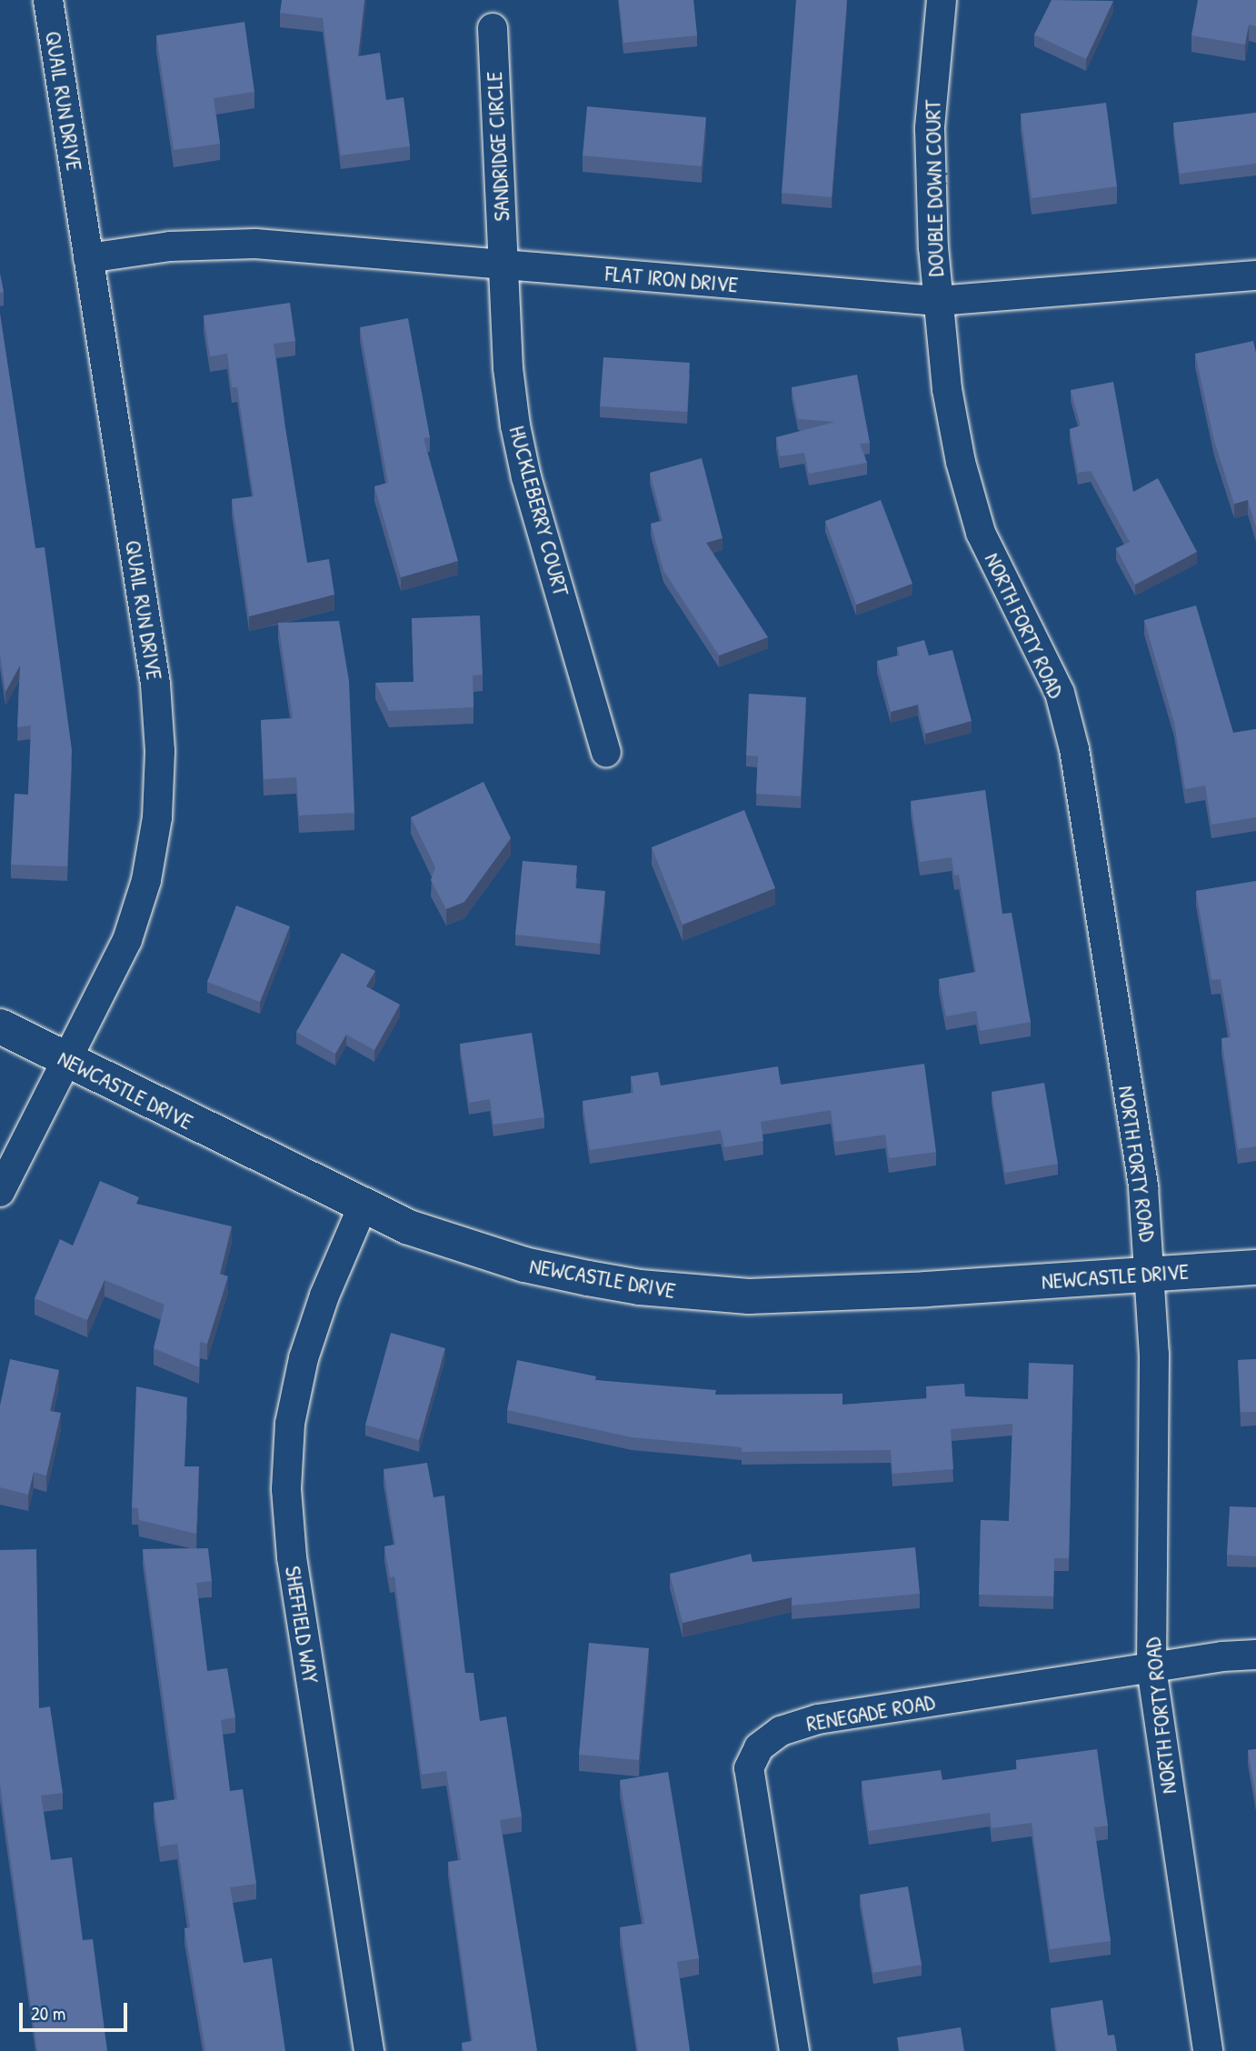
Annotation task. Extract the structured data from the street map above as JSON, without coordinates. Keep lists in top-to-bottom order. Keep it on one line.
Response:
{"streets":{"street":["QUAIL RUN DRIVE","SANDRIDGE CIRCLE","DOUBLE DOWN COURT","FLAT IRON DRIVE","HUCKLEBERRY COURT","NORTH FORTY ROAD","NEWCASTLE DRIVE","SHEFFIELD WAY","RENEGADE ROAD"]},"crossings":[["QUAIL RUN DRIVE","FLAT IRON DRIVE"],["QUAIL RUN DRIVE","NEWCASTLE DRIVE"],["SANDRIDGE CIRCLE","FLAT IRON DRIVE"],["SANDRIDGE CIRCLE","HUCKLEBERRY COURT"],["DOUBLE DOWN COURT","FLAT IRON DRIVE"],["DOUBLE DOWN COURT","NORTH FORTY ROAD"],["FLAT IRON DRIVE","HUCKLEBERRY COURT"],["FLAT IRON DRIVE","NORTH FORTY ROAD"],["NORTH FORTY ROAD","NEWCASTLE DRIVE"],["NORTH FORTY ROAD","RENEGADE ROAD"],["NEWCASTLE DRIVE","SHEFFIELD WAY"]],"scale_bar":"20 m"}
